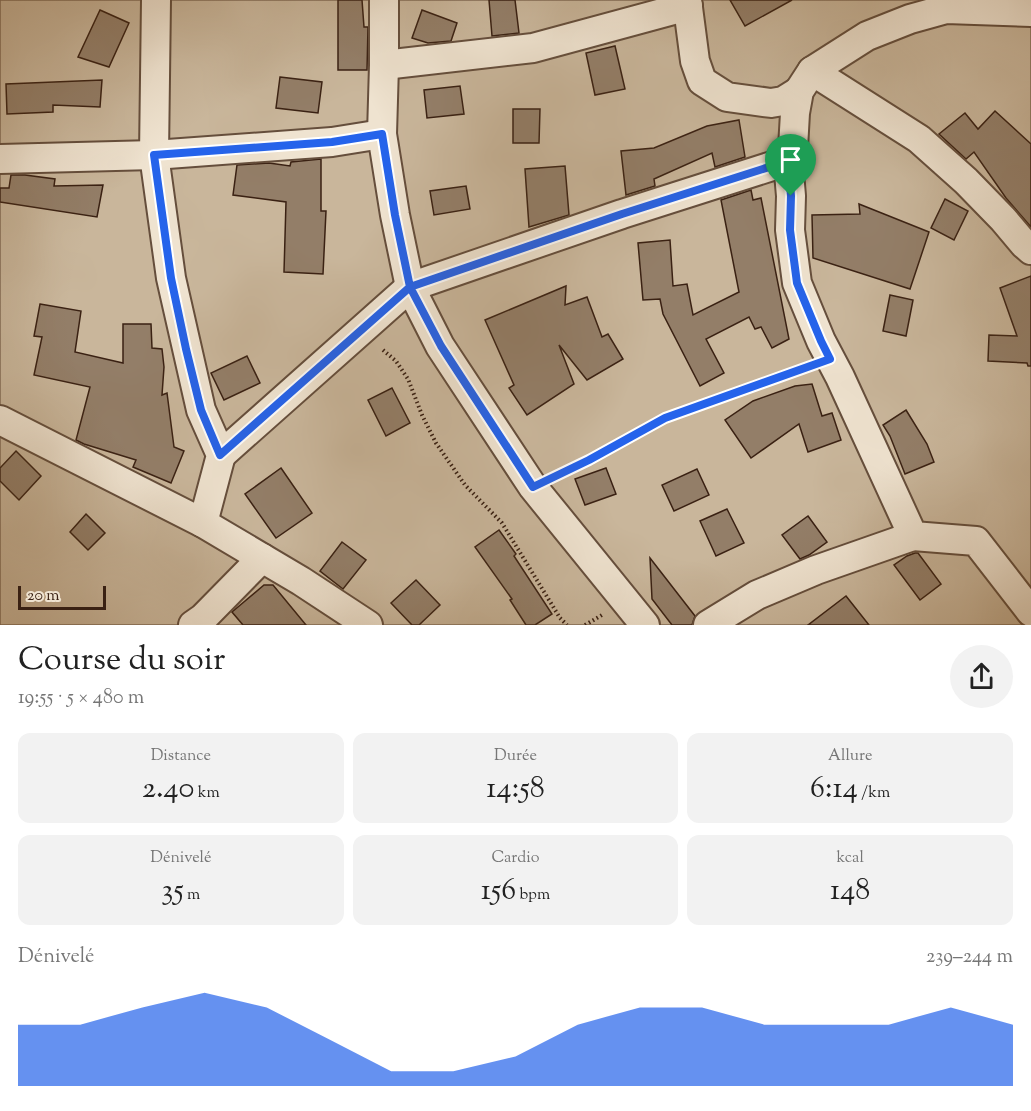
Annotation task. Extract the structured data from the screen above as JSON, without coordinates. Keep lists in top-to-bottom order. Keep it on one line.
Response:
{"scale_bar":"20 m","page":{"scale":"20 m","heading":["Course du soir","19:55 · 5 × 480 m"],"stats":[["Distance","2.40 km"],["Durée","14:58"],["Allure","6:14 /km"],["Dénivelé","35 m"],["Cardio","156 bpm"],["kcal","148"]],"chart":["Dénivelé","239–244 m"]}}
